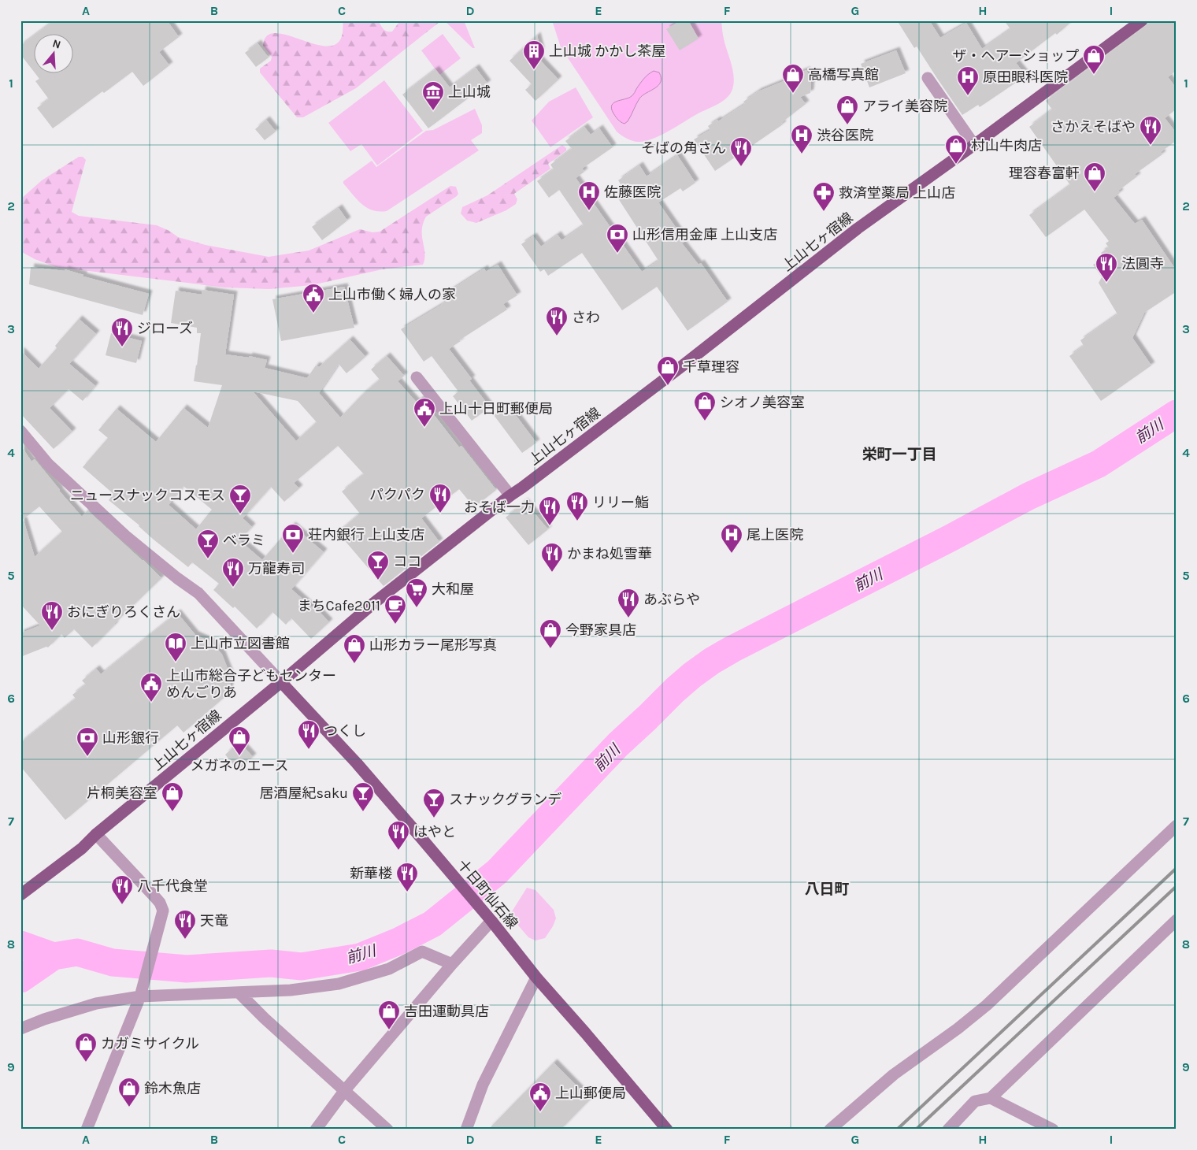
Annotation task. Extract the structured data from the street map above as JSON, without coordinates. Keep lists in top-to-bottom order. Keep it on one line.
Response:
{"streets":{"main road":["上山七ヶ宿線","十日町仙石線"]},"crossings":[["上山七ヶ宿線","十日町仙石線"]],"districts":["栄町一丁目","八日町"],"water":["前川"],"places":{"building":["上山城 かかし茶屋"],"shop":["ザ・ヘアーショップ","高橋写真館","アライ美容院","村山牛肉店","理容春富軒","千草理容","シオノ美容室","今野家具店","山形カラー尾形写真","メガネのエース","片桐美容室","吉田運動具店","カガミサイクル","鈴木魚店"],"hospital":["原田眼科医院","渋谷医院","佐藤医院","尾上医院"],"museum":["上山城"],"restaurant":["さかえそばや","そばの角さん","法圓寺","さわ","ジローズ","パクパク","リリー鮨","おそば一力","かまね処雪華","万龍寿司","あぶらや","おにぎりろくさん","つくし","はやと","新華楼","八千代食堂","天竜"],"pharmacy":["救済堂薬局 上山店"],"bank":["山形信用金庫 上山支店","荘内銀行 上山支店","山形銀行"],"public building":["上山市働く婦人の家","上山十日町郵便局","上山市総合子どもセンター めんごりあ","上山郵便局"],"bar":["ニュースナックコスモス","ベラミ","ココ","居酒屋紀saku","スナックグランデ"],"supermarket":["大和屋"],"cafe":["まちCafe2011"],"library":["上山市立図書館"]},"north":"top","grid":{"columns":["A","B","C","D","E","F","G","H","I"],"rows":["1","2","3","4","5","6","7","8","9"]}}
